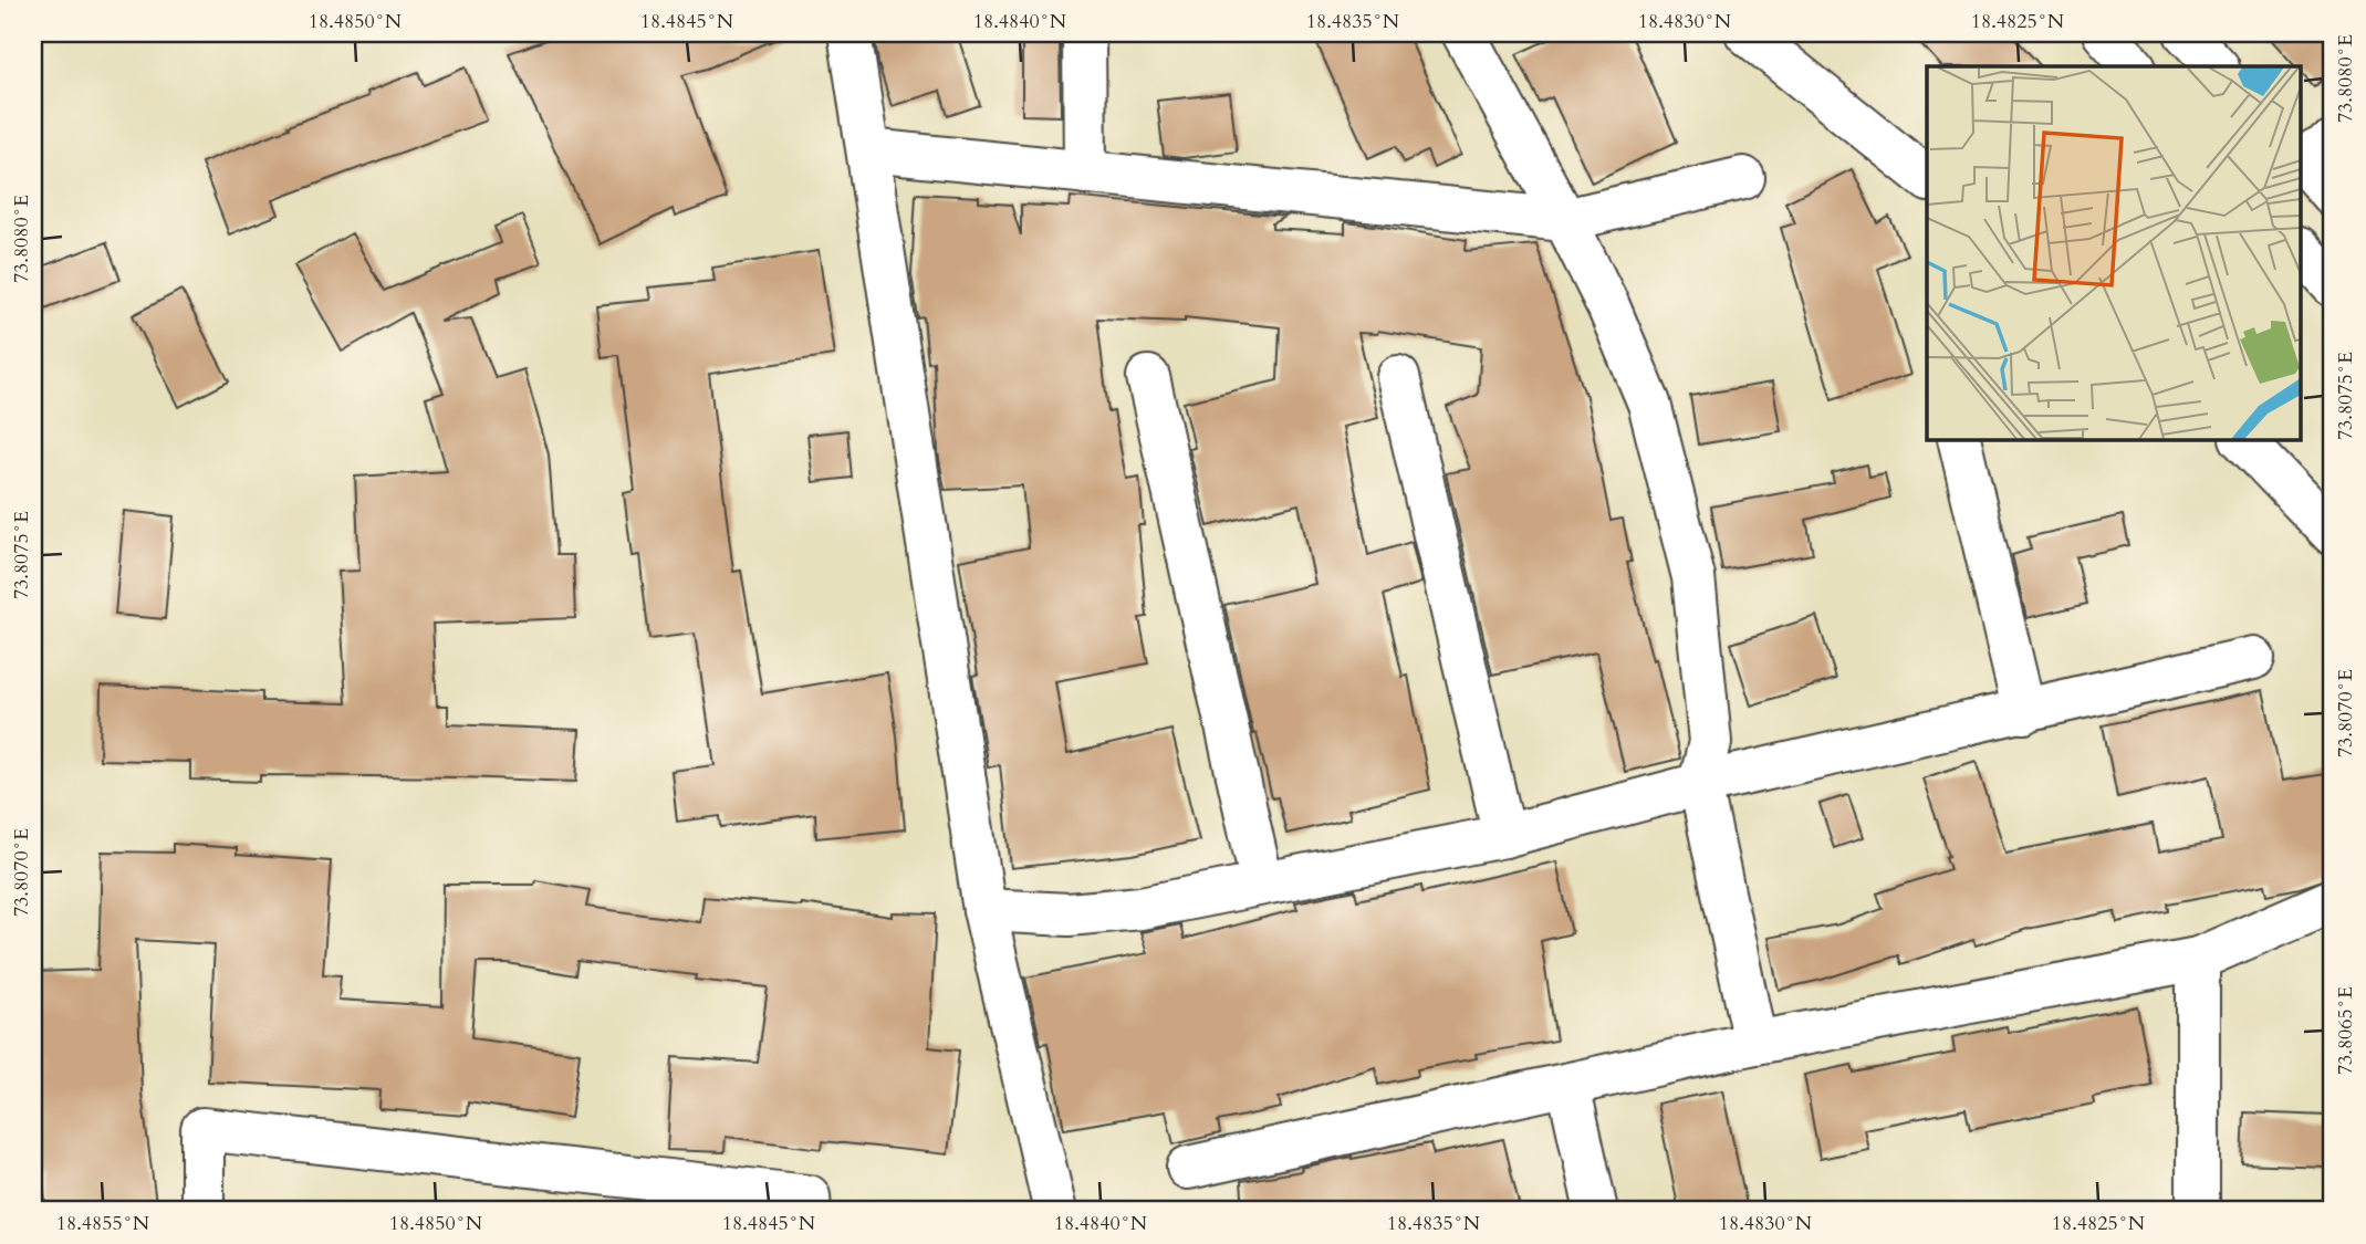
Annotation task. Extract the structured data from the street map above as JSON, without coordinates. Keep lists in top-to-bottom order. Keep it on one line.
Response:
{"coordinates":["18.4850°N","18.4845°N","18.4840°N","18.4835°N","18.4830°N","18.4825°N","73.8080°E","73.8075°E","73.8070°E","73.8065°E","18.4855°N"]}
